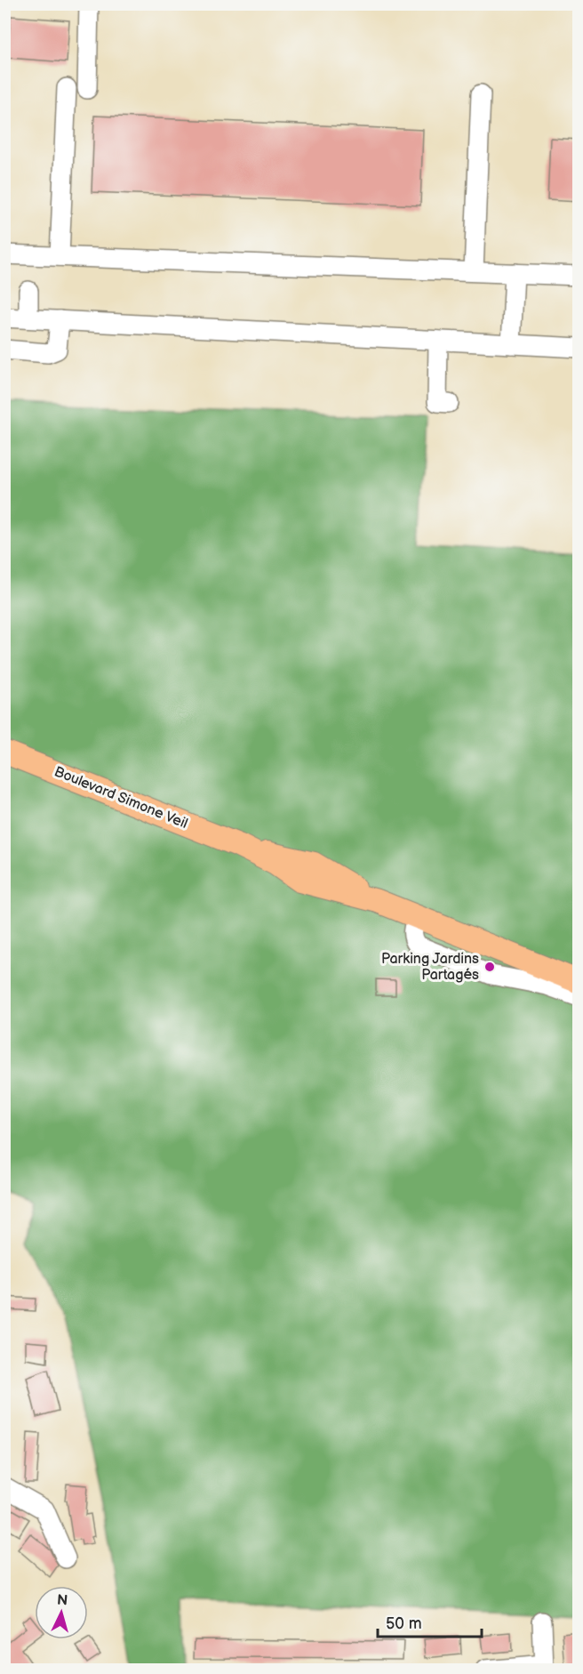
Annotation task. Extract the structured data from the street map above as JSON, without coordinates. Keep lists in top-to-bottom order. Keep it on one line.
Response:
{"streets":{"main road":["Boulevard Simone Veil"]},"places":["Parking Jardins Partagés"],"scale_bar":"50 m","north":"top"}
